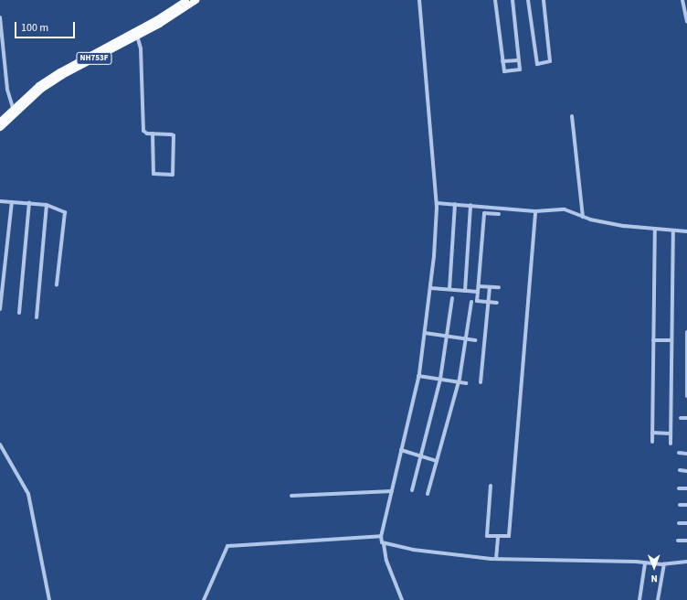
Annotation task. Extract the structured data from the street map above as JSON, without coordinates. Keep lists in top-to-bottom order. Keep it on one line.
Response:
{"streets":{"highway":["NH753F"]},"scale_bar":"100 m","north":"bottom"}
